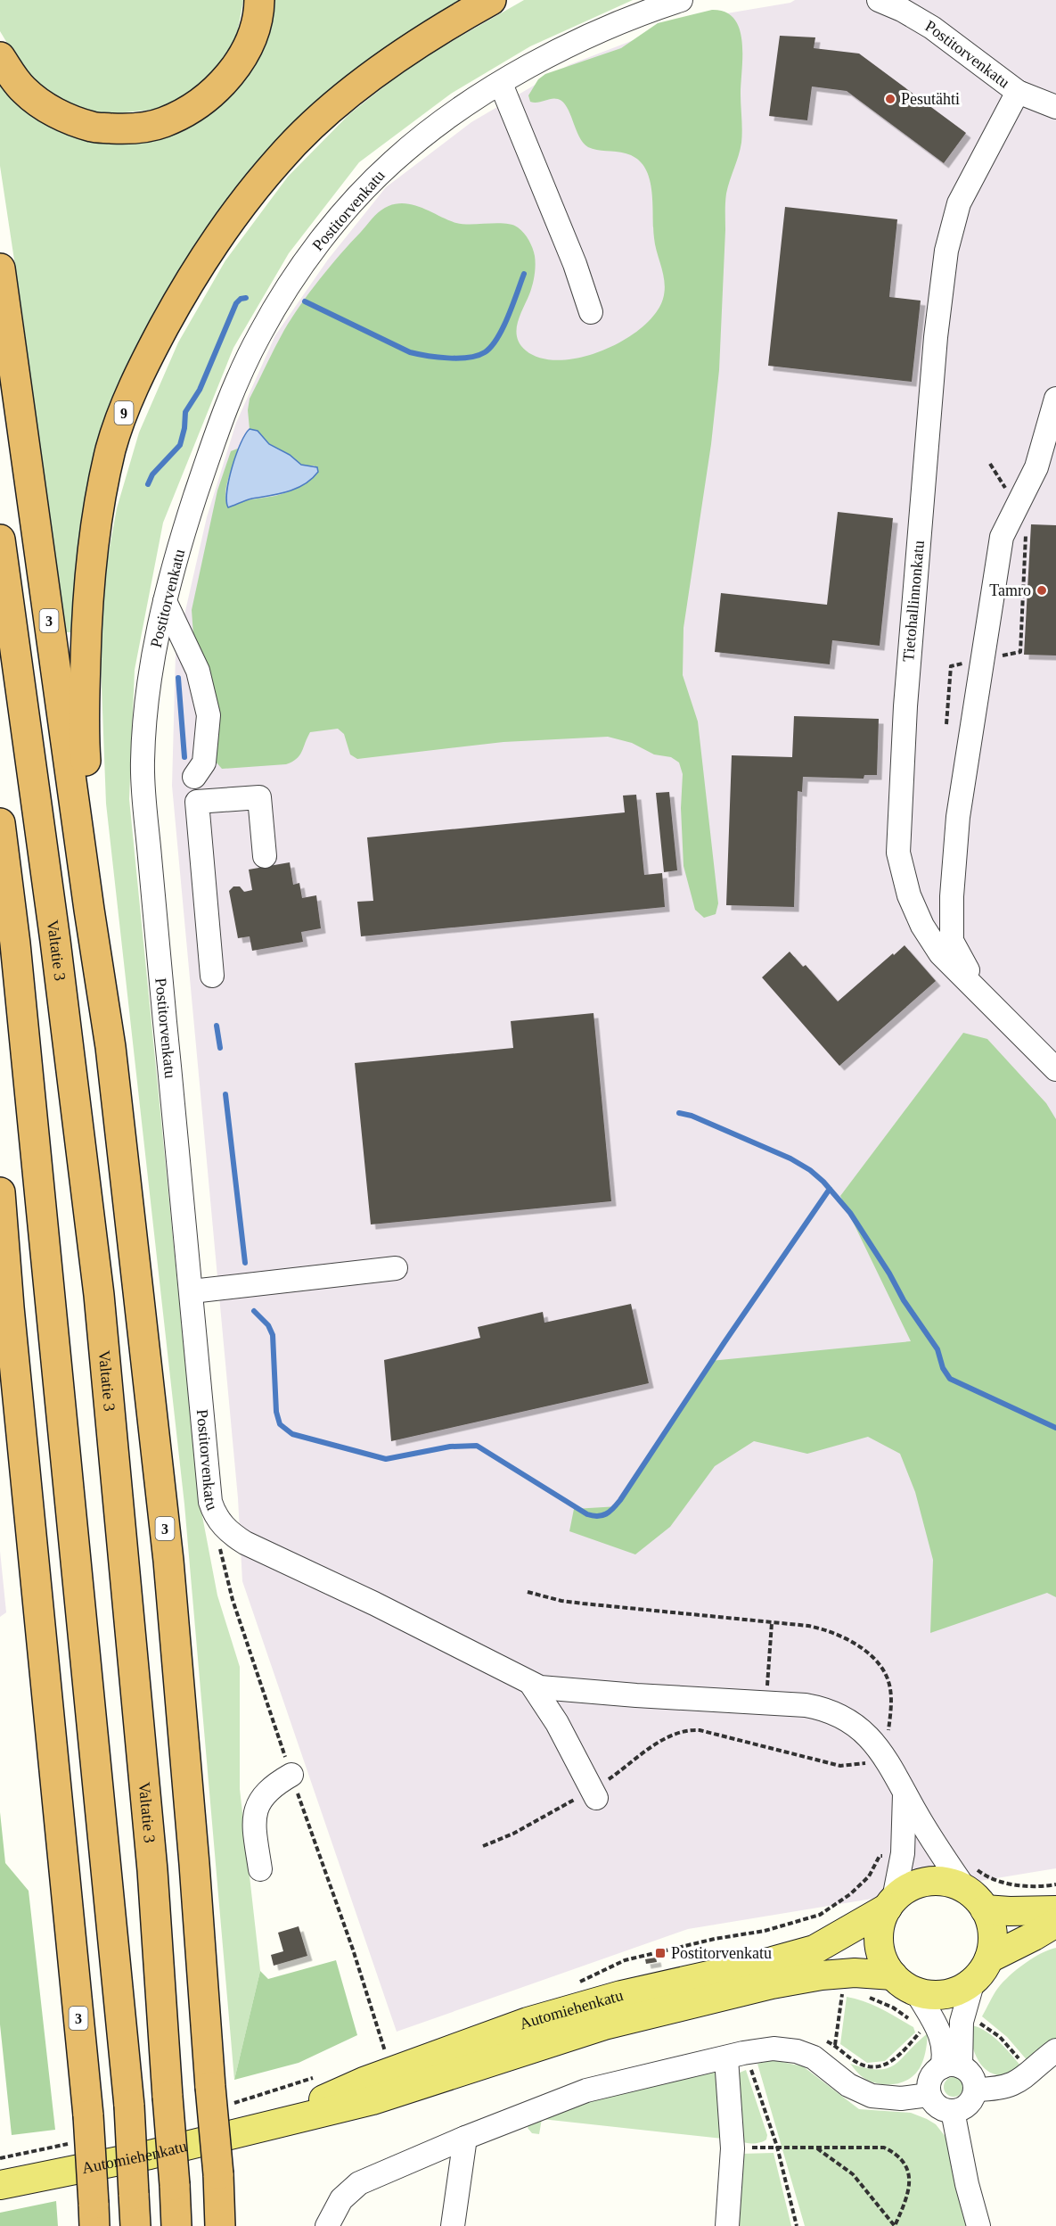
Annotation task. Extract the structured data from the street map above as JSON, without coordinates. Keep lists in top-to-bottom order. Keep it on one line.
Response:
{"streets":{"highway":["9","3","Valtatie 3"],"main road":["Automiehenkatu"],"street":["Postitorvenkatu","Tietohallinnonkatu"]},"crossings":[["Postitorvenkatu","Tietohallinnonkatu"],["Postitorvenkatu","Automiehenkatu"],["9","3"]],"places":{"other":["Pesutähti","Tamro"],"transit":["Postitorvenkatu"]}}
